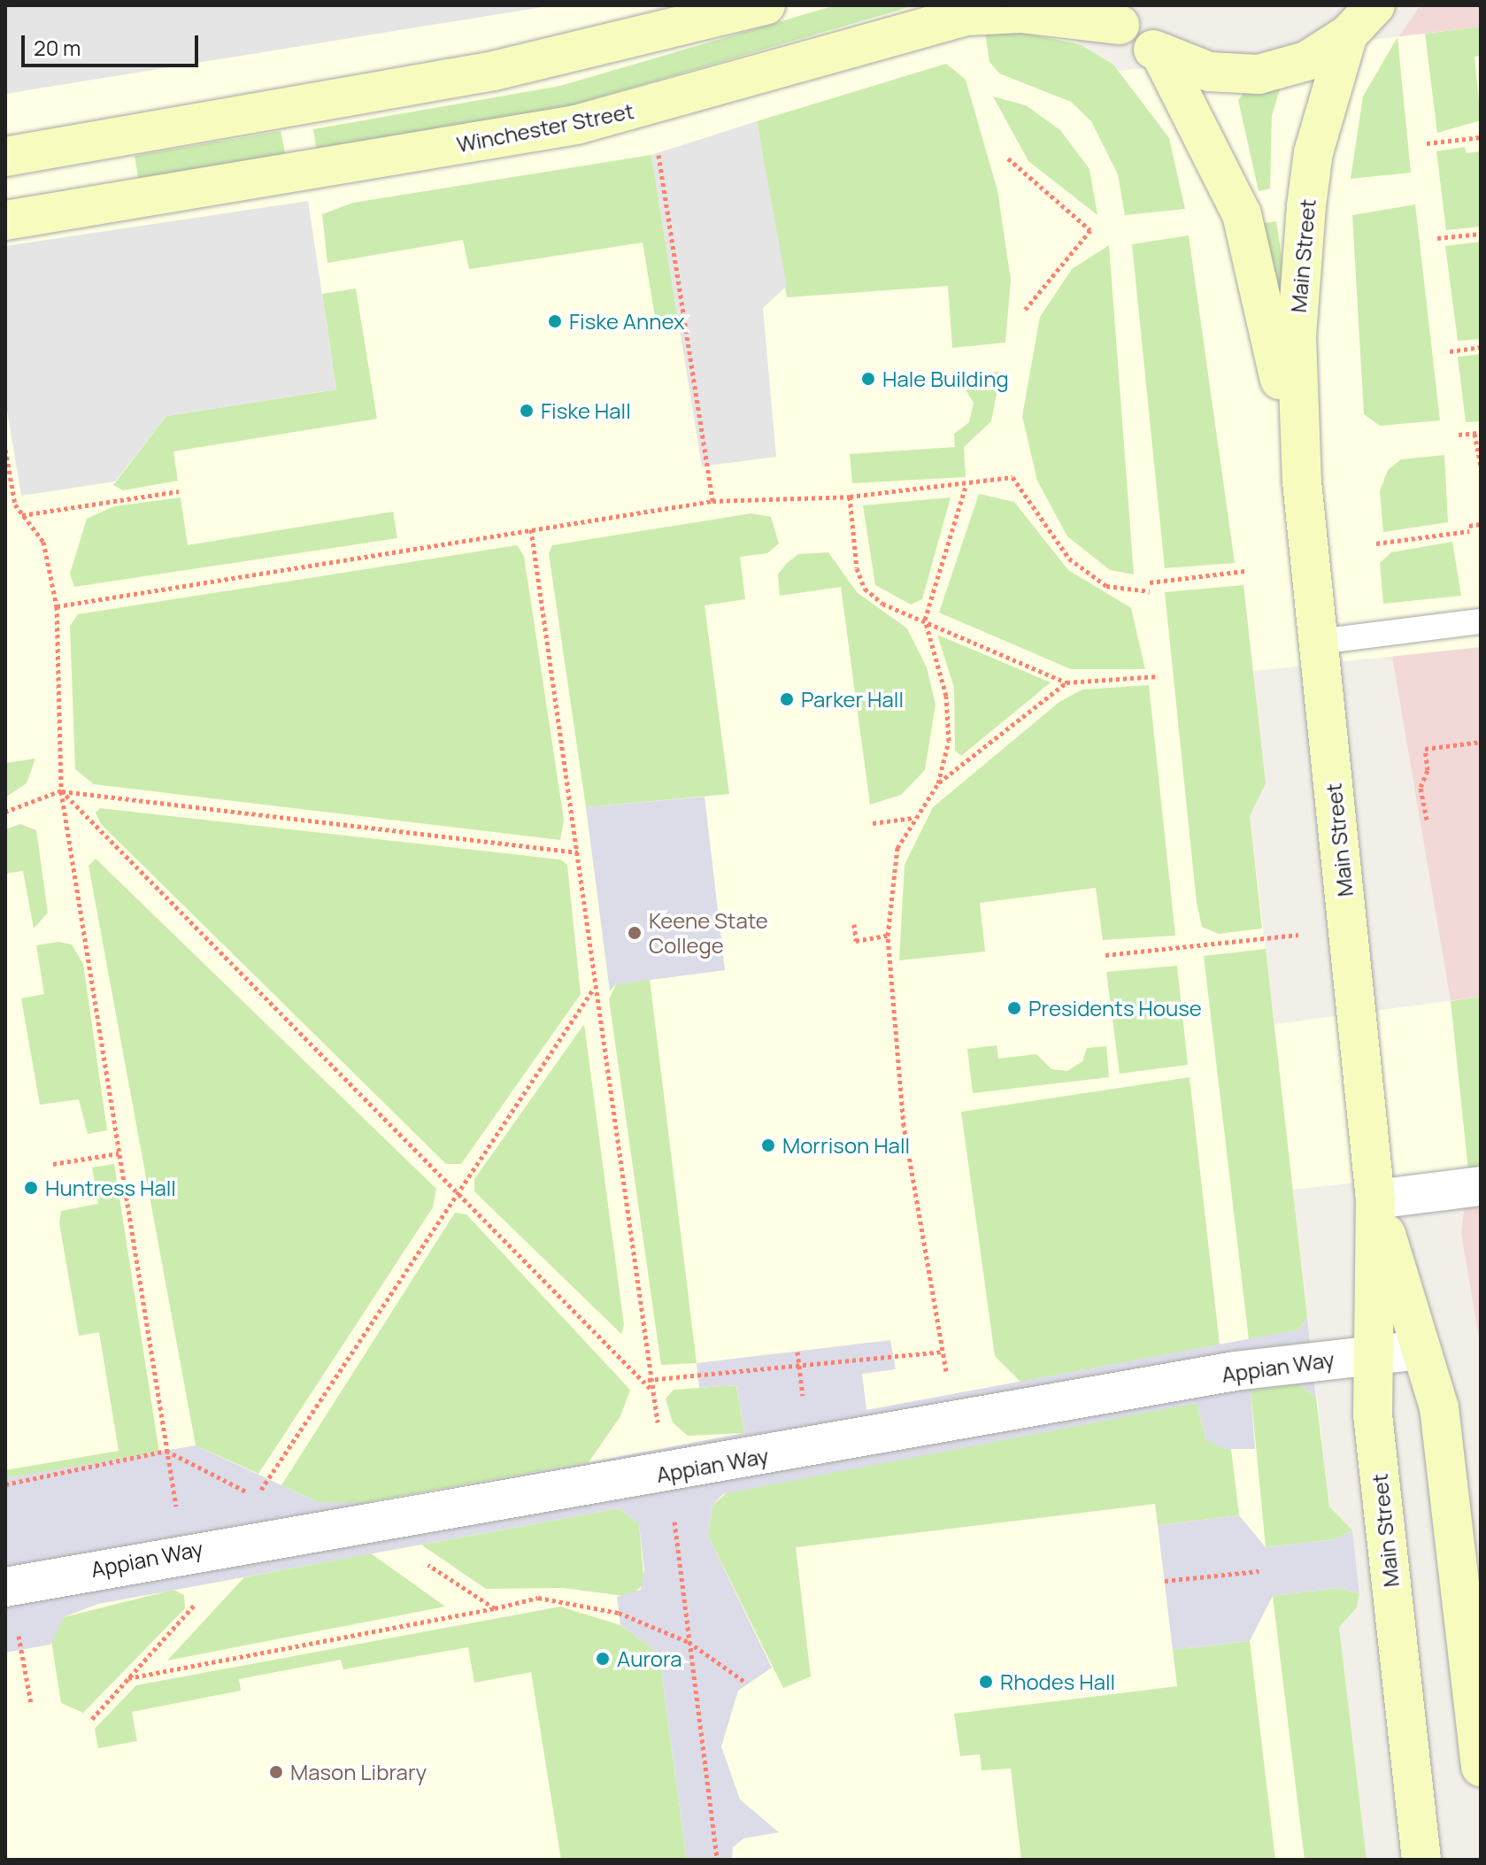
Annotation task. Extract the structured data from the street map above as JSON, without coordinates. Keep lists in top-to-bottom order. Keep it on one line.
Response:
{"streets":{"main road":["Winchester Street","Main Street"],"street":["Appian Way"]},"crossings":[["Main Street","Appian Way"]],"places":["Fiske Annex","Hale Building","Fiske Hall","Parker Hall","Keene State College","Presidents House","Morrison Hall","Huntress Hall","Aurora","Rhodes Hall","Mason Library"],"scale_bar":"20 m"}
